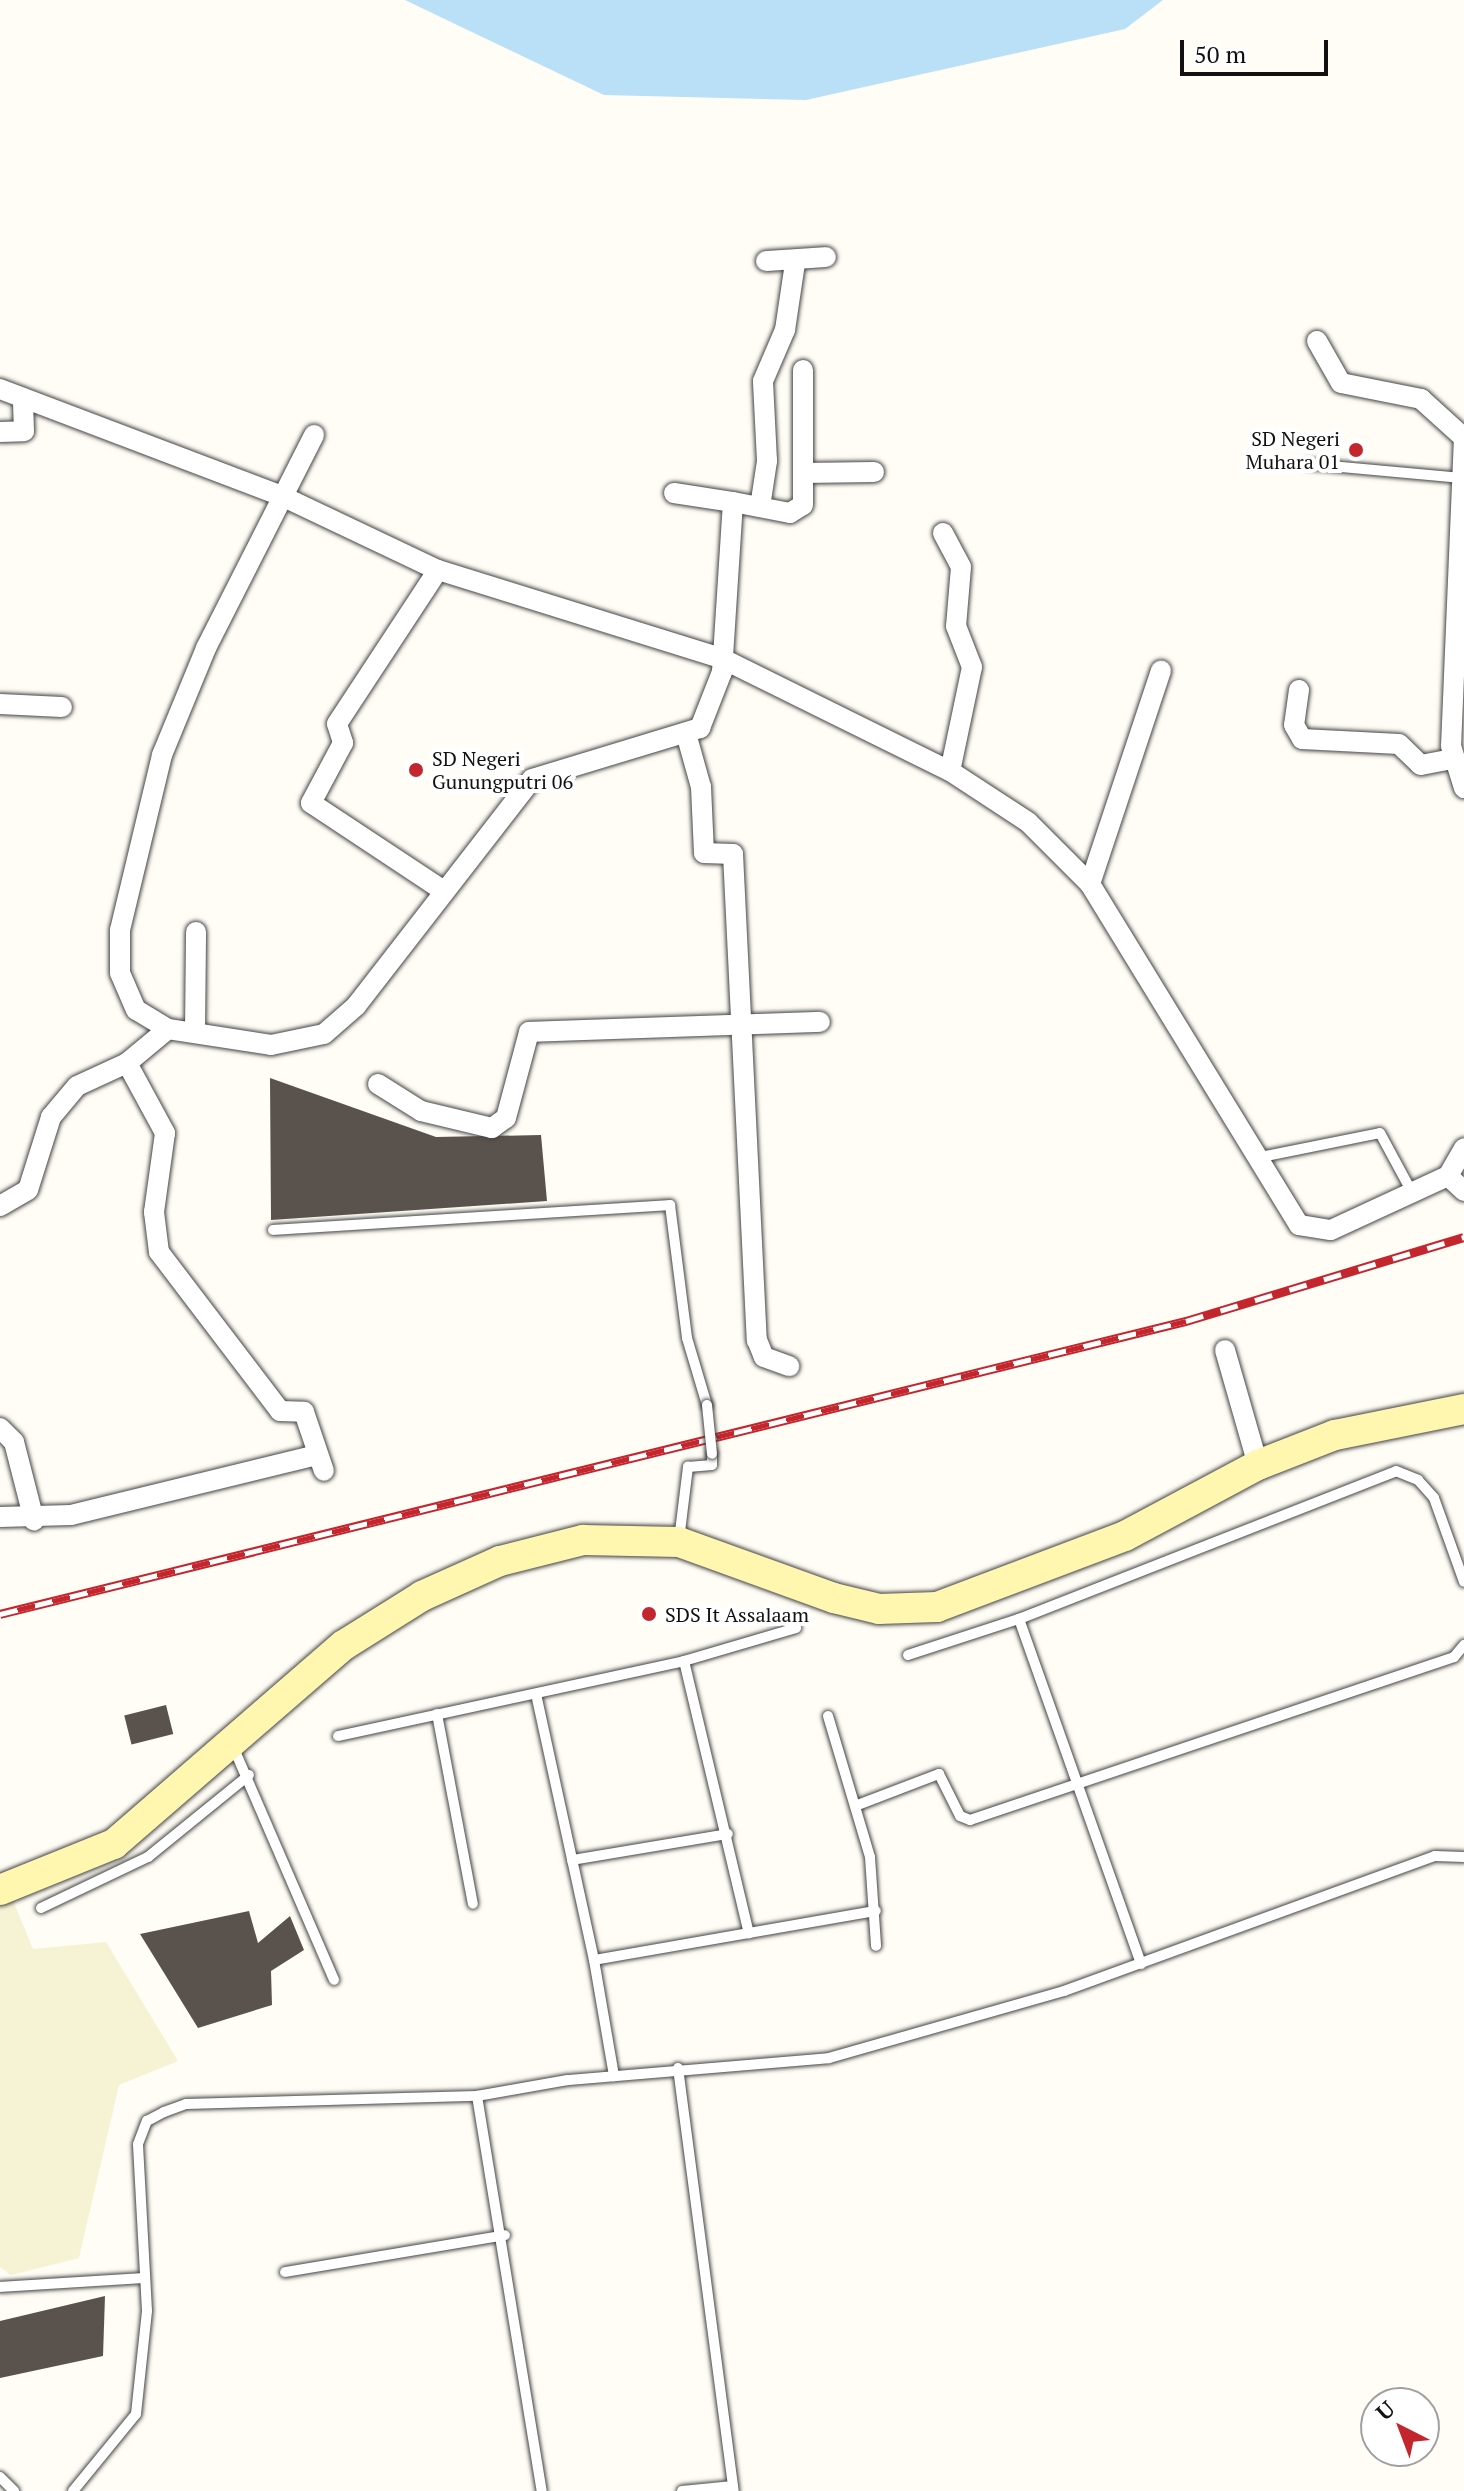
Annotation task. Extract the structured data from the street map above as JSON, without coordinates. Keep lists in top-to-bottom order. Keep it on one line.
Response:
{"places":["SD Negeri Muhara 01","SD Negeri Gunungputri 06","SDS It Assalaam"],"scale_bar":"50 m","north":"top left"}
